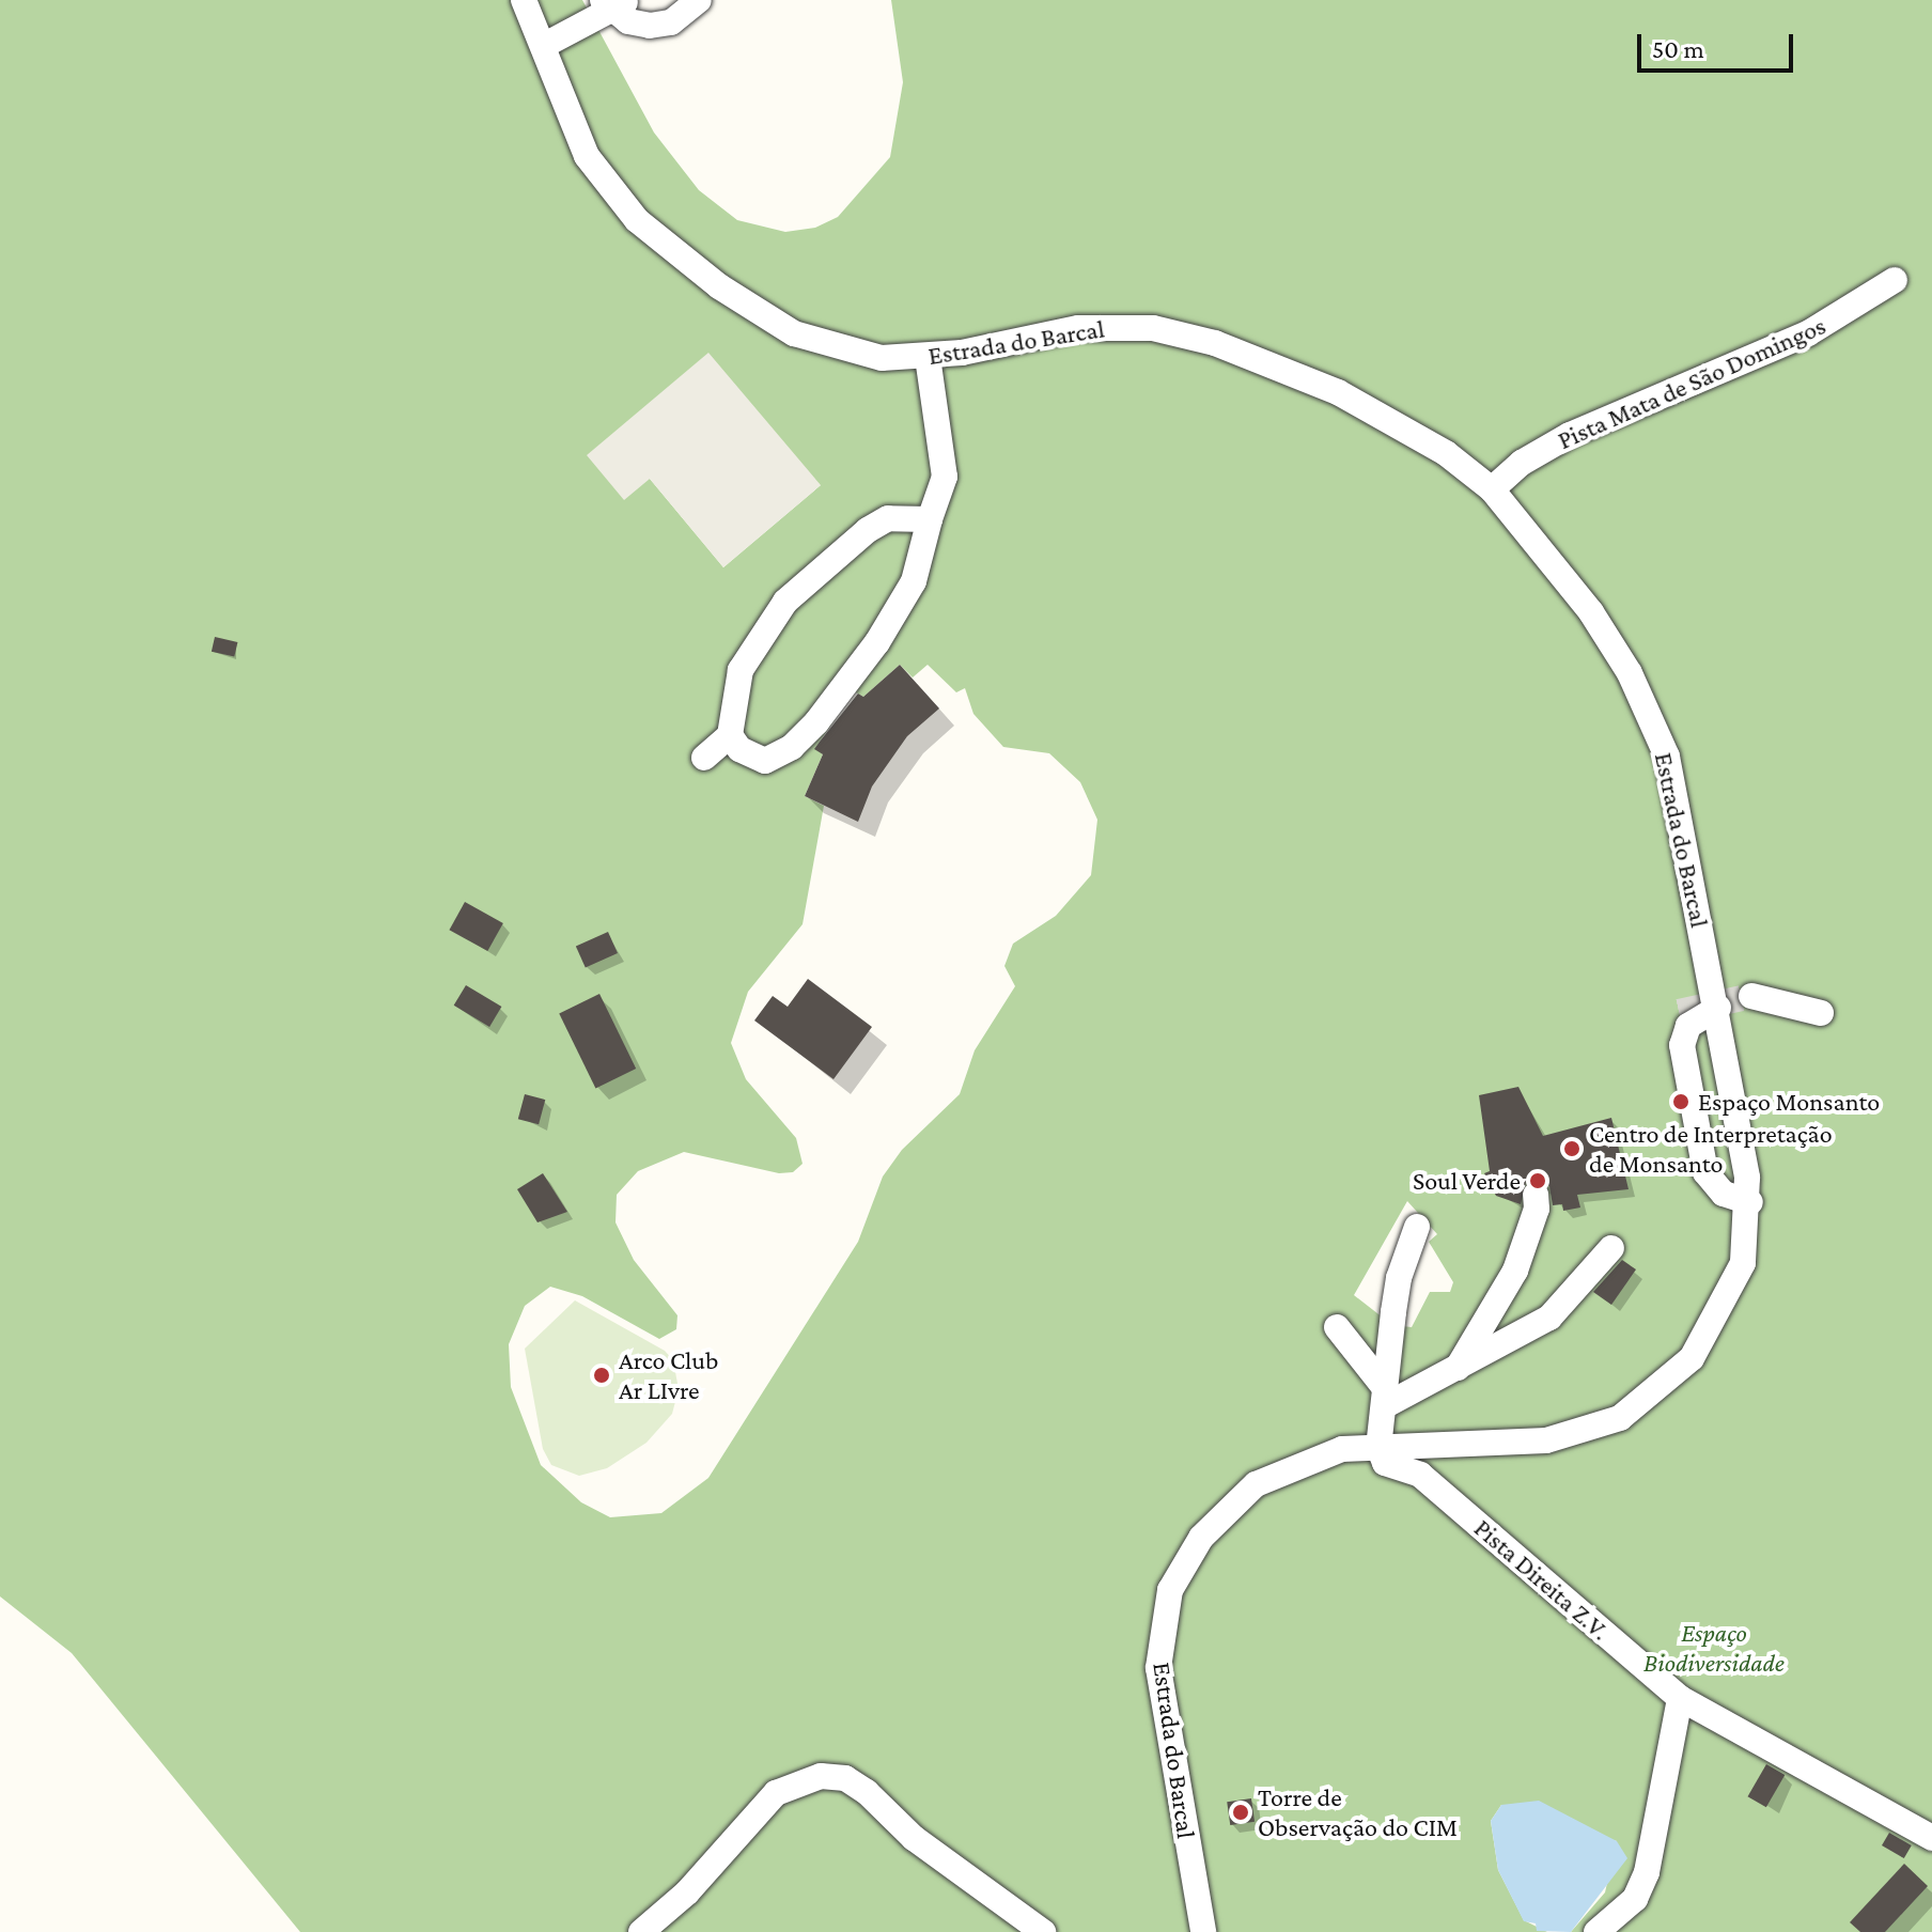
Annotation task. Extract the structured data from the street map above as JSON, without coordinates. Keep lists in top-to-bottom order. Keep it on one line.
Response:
{"streets":{"street":["Estrada do Barcal","Pista Mata de São Domingos","Pista Direita Z.V."]},"crossings":[["Estrada do Barcal","Pista Mata de São Domingos"],["Estrada do Barcal","Pista Direita Z.V."]],"parks":["Espaço Biodiversidade"],"places":["Espaço Monsanto","Centro de Interpretação de Monsanto","Soul Verde","Arco Club Ar LIvre","Torre de Observação do CIM"],"scale_bar":"50 m"}
